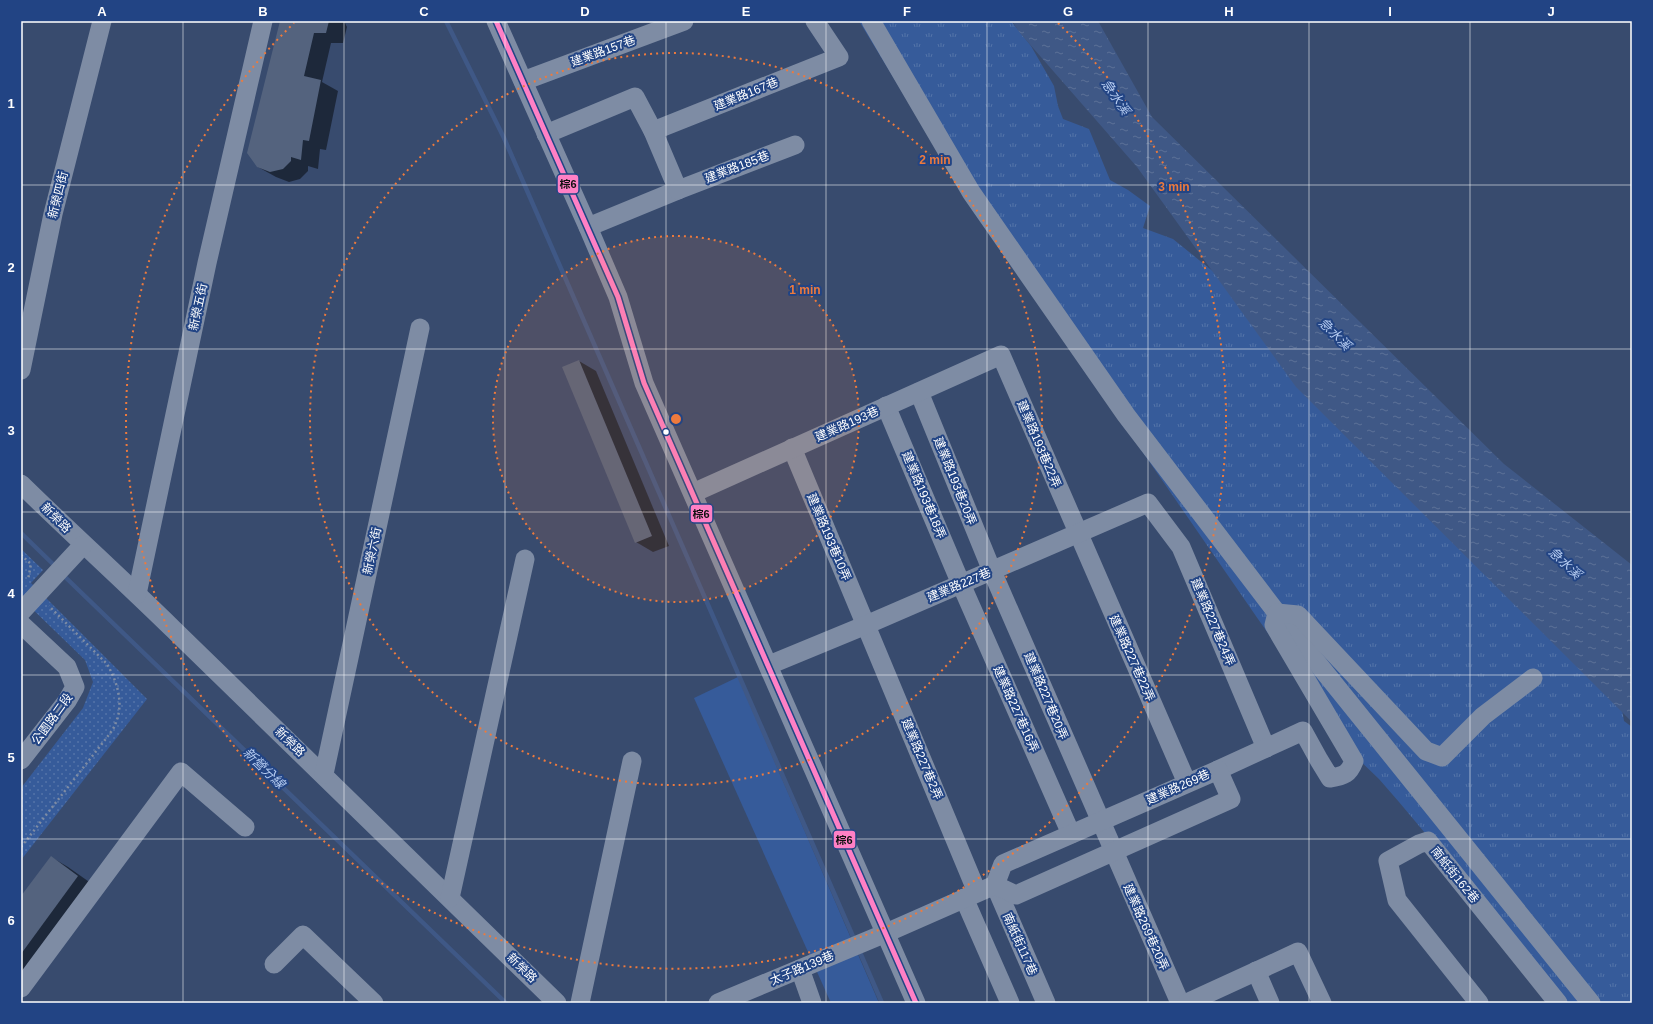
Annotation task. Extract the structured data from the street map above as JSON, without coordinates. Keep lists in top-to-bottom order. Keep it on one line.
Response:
{"streets":{"street":["建業路157巷","建業路167巷","建業路185巷","新榮四街","新榮五街","建業路193巷","建業路193巷22弄","建業路193巷20弄","建業路193巷18弄","新榮路","建業路193巷10弄","新榮六街","建業路227巷","建業路227巷24弄","建業路227巷22弄","建業路227巷20弄","建業路227巷16弄","公園路二段","建業路227巷2弄","建業路269巷","南紙街162巷","建業路269巷20弄","南紙街117巷","太子路139巷"]},"crossings":[["新榮五街","新榮路"],["建業路193巷","建業路193巷22弄"],["建業路193巷","建業路193巷20弄"],["建業路193巷","建業路193巷18弄"],["建業路193巷","建業路193巷10弄"],["建業路193巷22弄","建業路227巷"],["建業路193巷22弄","建業路227巷22弄"],["建業路193巷20弄","建業路227巷"],["建業路193巷20弄","建業路227巷20弄"],["建業路193巷18弄","建業路227巷"],["建業路193巷18弄","建業路227巷16弄"],["新榮路","新榮六街"],["建業路193巷10弄","建業路227巷"],["建業路193巷10弄","建業路227巷2弄"],["建業路227巷","建業路227巷24弄"],["建業路227巷","建業路227巷22弄"],["建業路227巷","建業路227巷20弄"],["建業路227巷","建業路227巷16弄"],["建業路227巷","建業路227巷2弄"],["建業路227巷22弄","建業路269巷"],["建業路227巷20弄","建業路269巷"],["建業路227巷20弄","建業路269巷20弄"],["建業路227巷16弄","建業路269巷"],["建業路269巷","建業路269巷20弄"],["建業路269巷","南紙街117巷"]],"water":["急水溪","新營分線"],"lines":["transit line 棕6"],"grid":{"columns":["A","B","C","D","E","F","G","H","I","J"],"rows":["1","2","3","4","5","6"]},"rings":["2 min","3 min","1 min"]}
